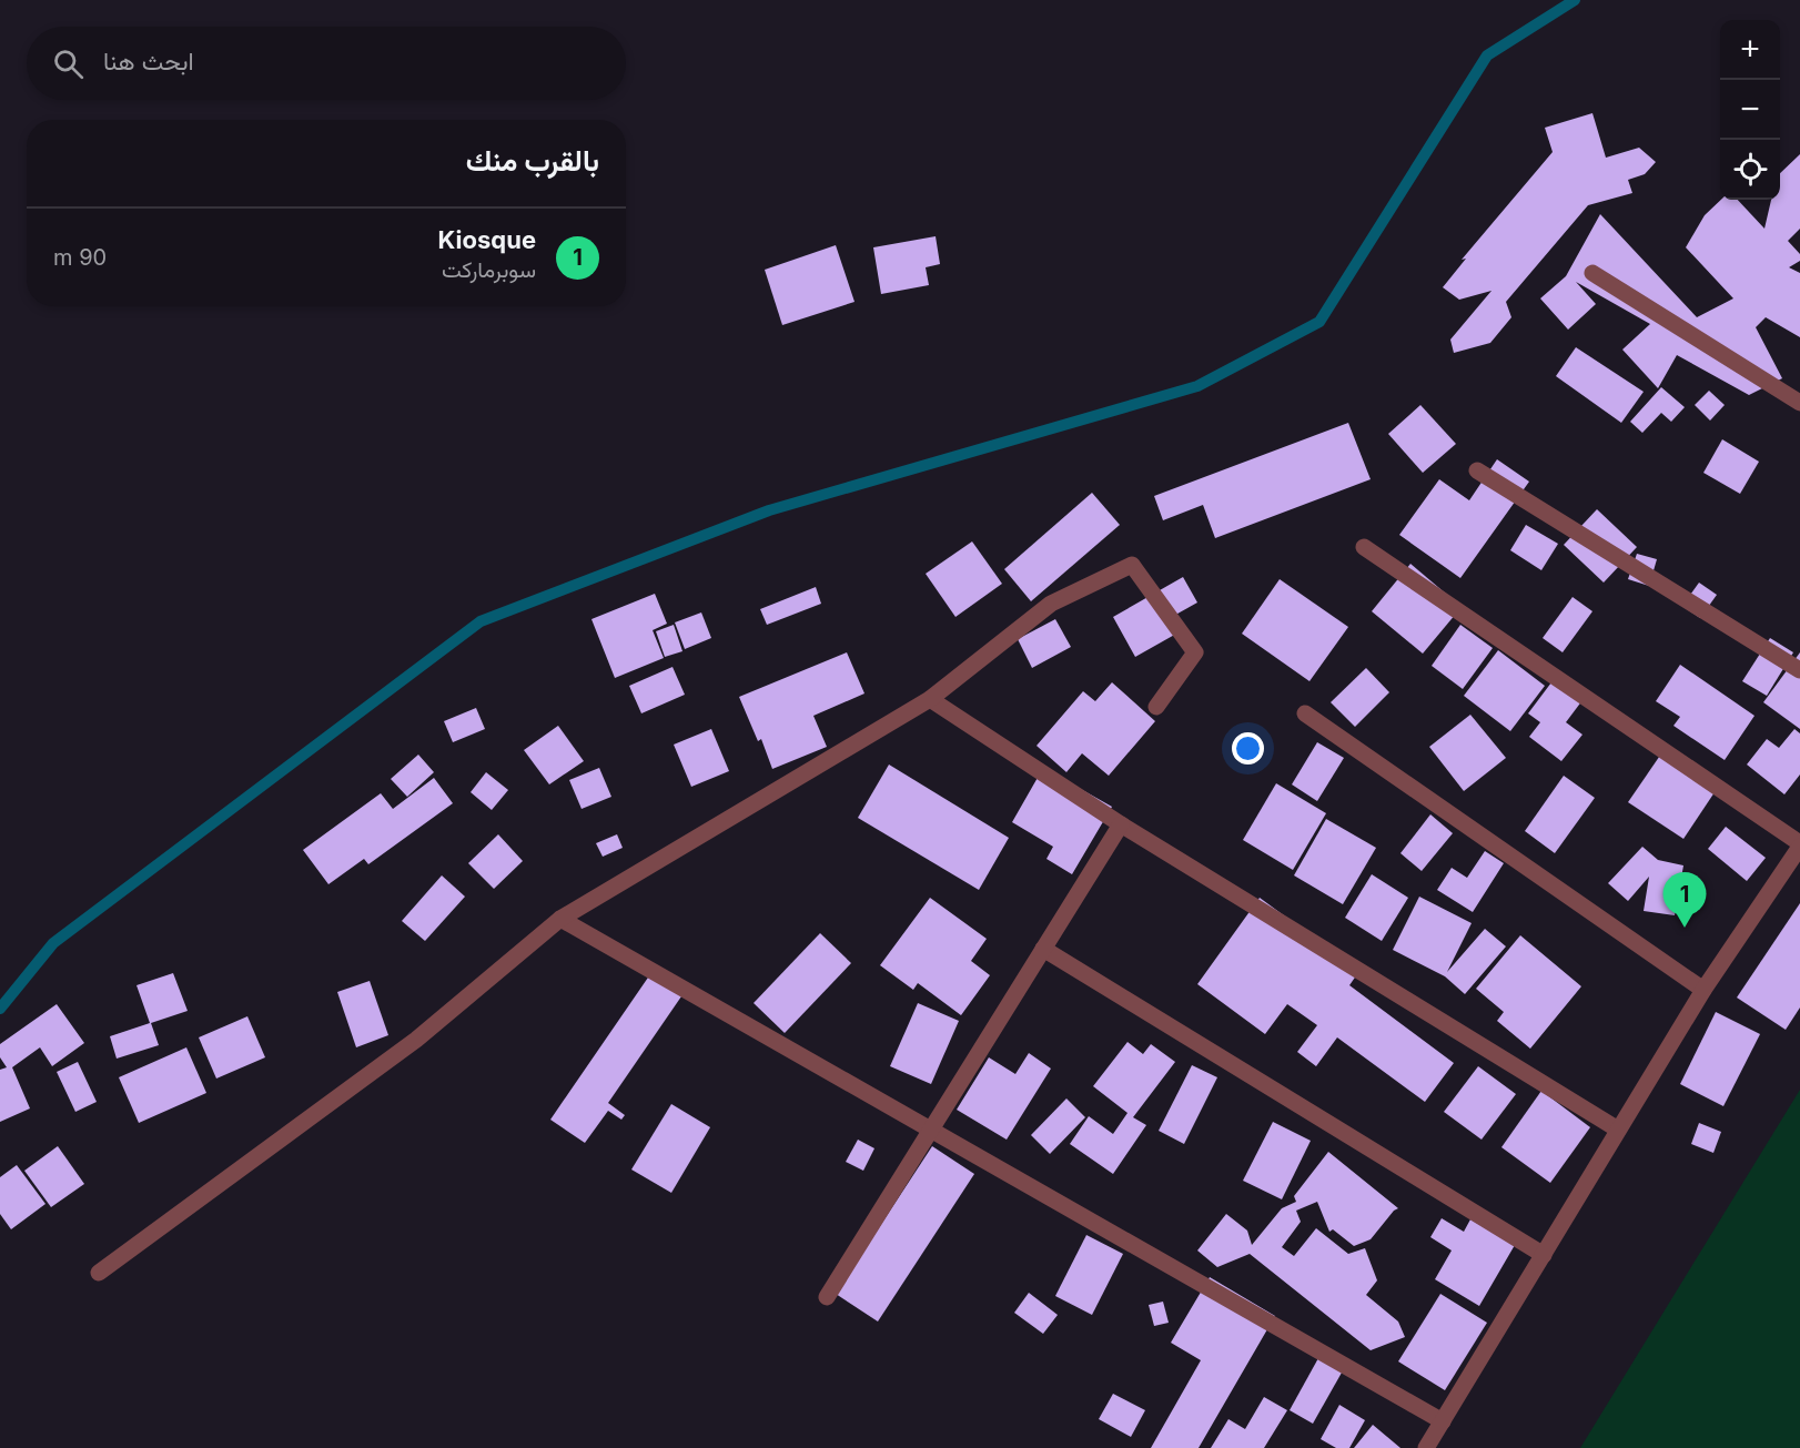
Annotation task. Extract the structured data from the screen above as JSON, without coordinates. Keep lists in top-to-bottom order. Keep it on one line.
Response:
{"page":{"map_buttons":["+","−"],"search":"ابحث هنا","heading":"بالقرب منك","list":[{"mark":"1","name":"Kiosque","note":"سوبرماركت","value":"90 m"}],"pins":"1"}}
